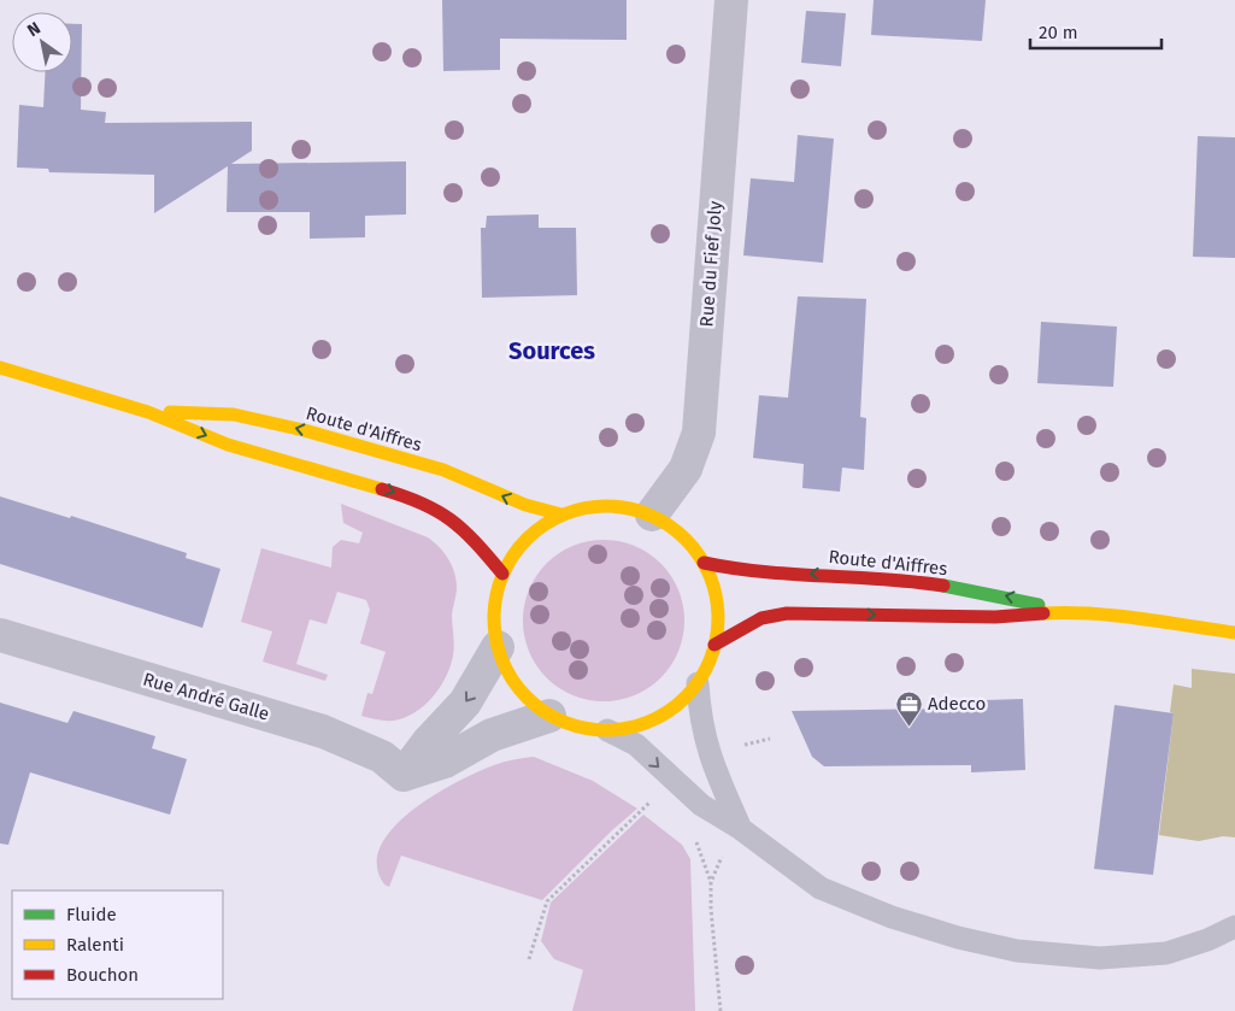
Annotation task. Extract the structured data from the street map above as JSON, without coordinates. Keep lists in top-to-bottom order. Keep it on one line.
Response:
{"streets":{"main road":["Route d'Aiffres"],"street":["Rue du Fief Joly","Rue André Galle"]},"districts":["Sources"],"places":{"office":["Adecco"]},"legend":["Fluide","Ralenti","Bouchon"],"scale_bar":"20 m","north":"top left"}
